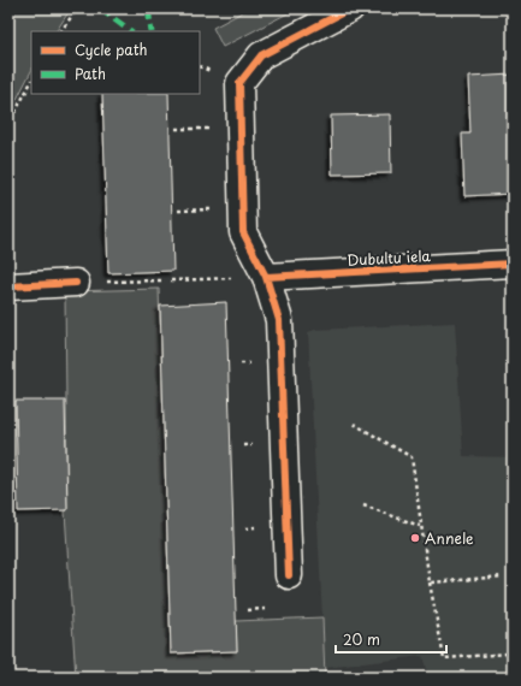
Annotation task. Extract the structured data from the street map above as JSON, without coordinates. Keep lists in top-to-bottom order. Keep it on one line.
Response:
{"streets":{"street":["Dubultu iela"]},"places":["Annele"],"legend":["Cycle path","Path"],"scale_bar":"20 m"}
